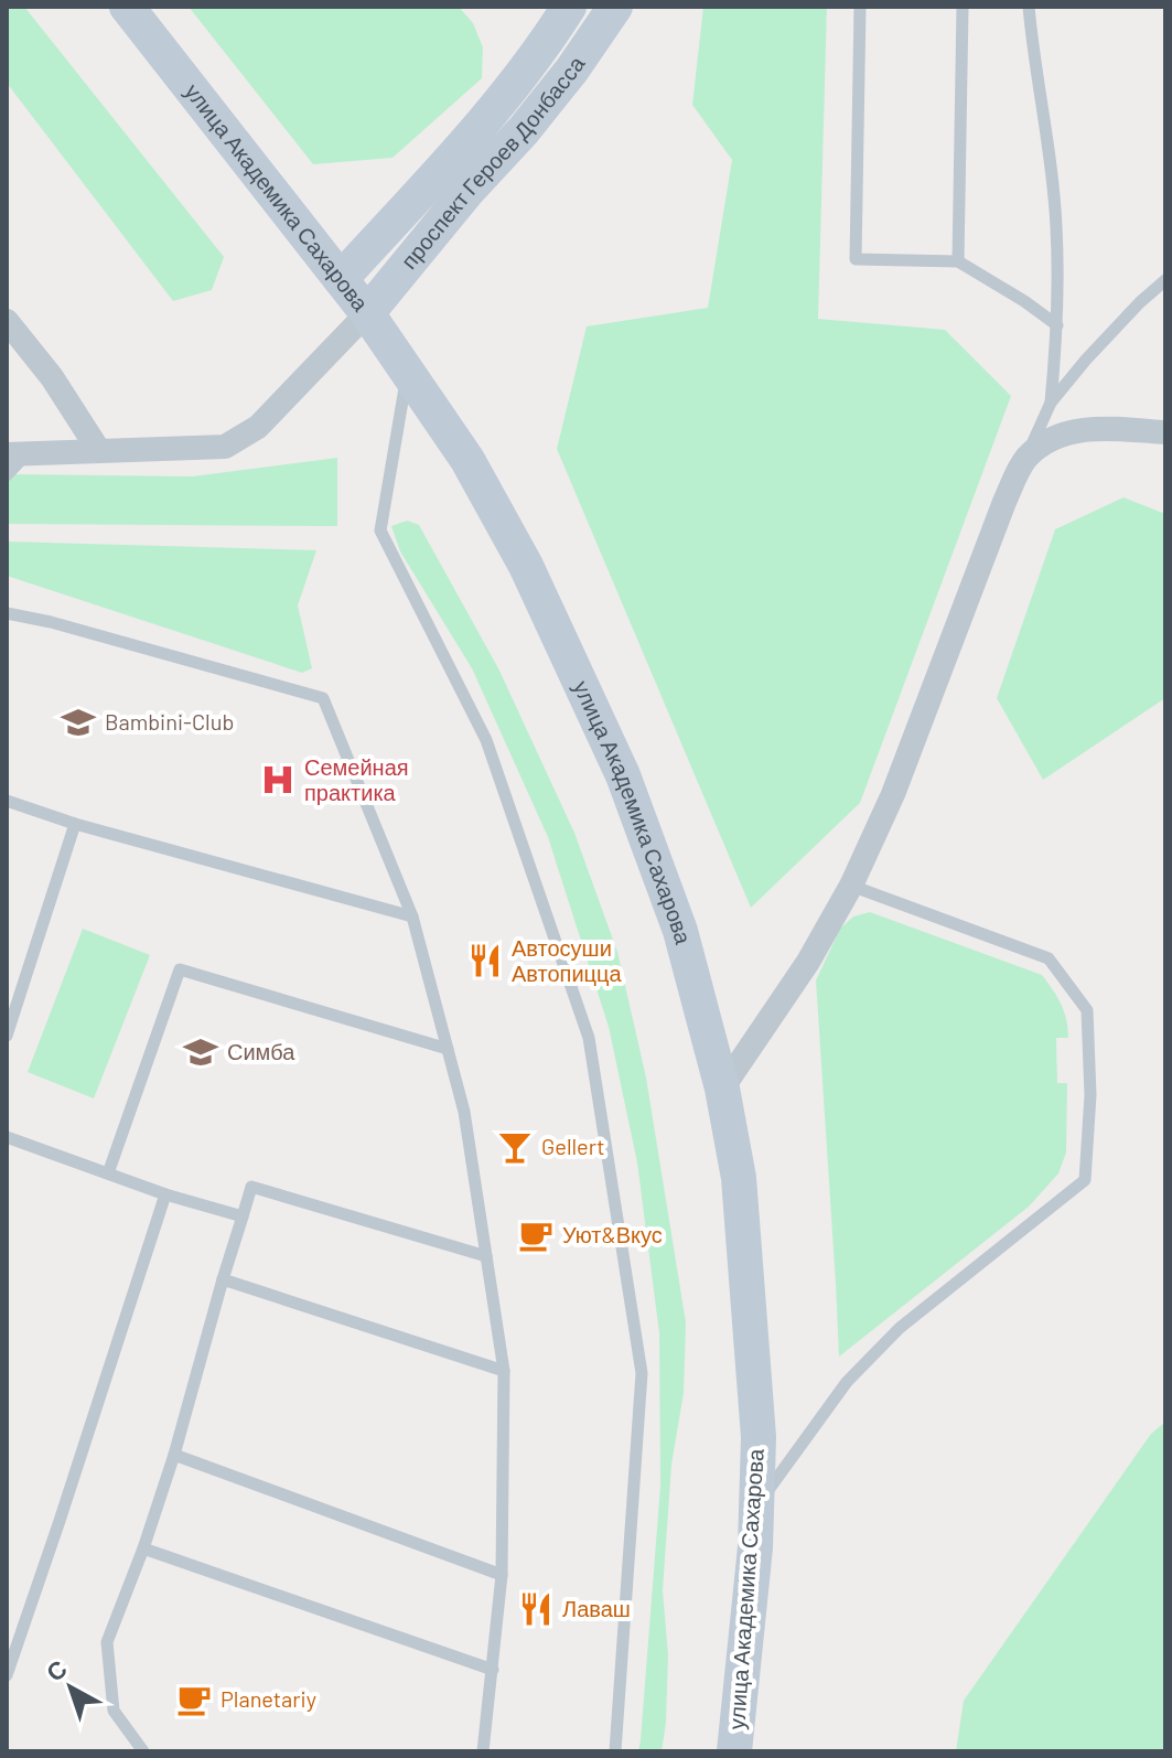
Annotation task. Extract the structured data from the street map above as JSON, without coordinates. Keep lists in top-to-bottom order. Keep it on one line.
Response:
{"streets":{"main road":["проспект Героев Донбасса","улица Академика Сахарова"]},"crossings":[["проспект Героев Донбасса","улица Академика Сахарова"]],"places":{"school or university":["Bambini-Club","Симба"],"hospital":["Семейная практика"],"restaurant":["Автосуши Автопицца","Лаваш"],"bar":["Gellert"],"cafe":["Уют&Вкус","Planetariy"]},"north":"top left"}
